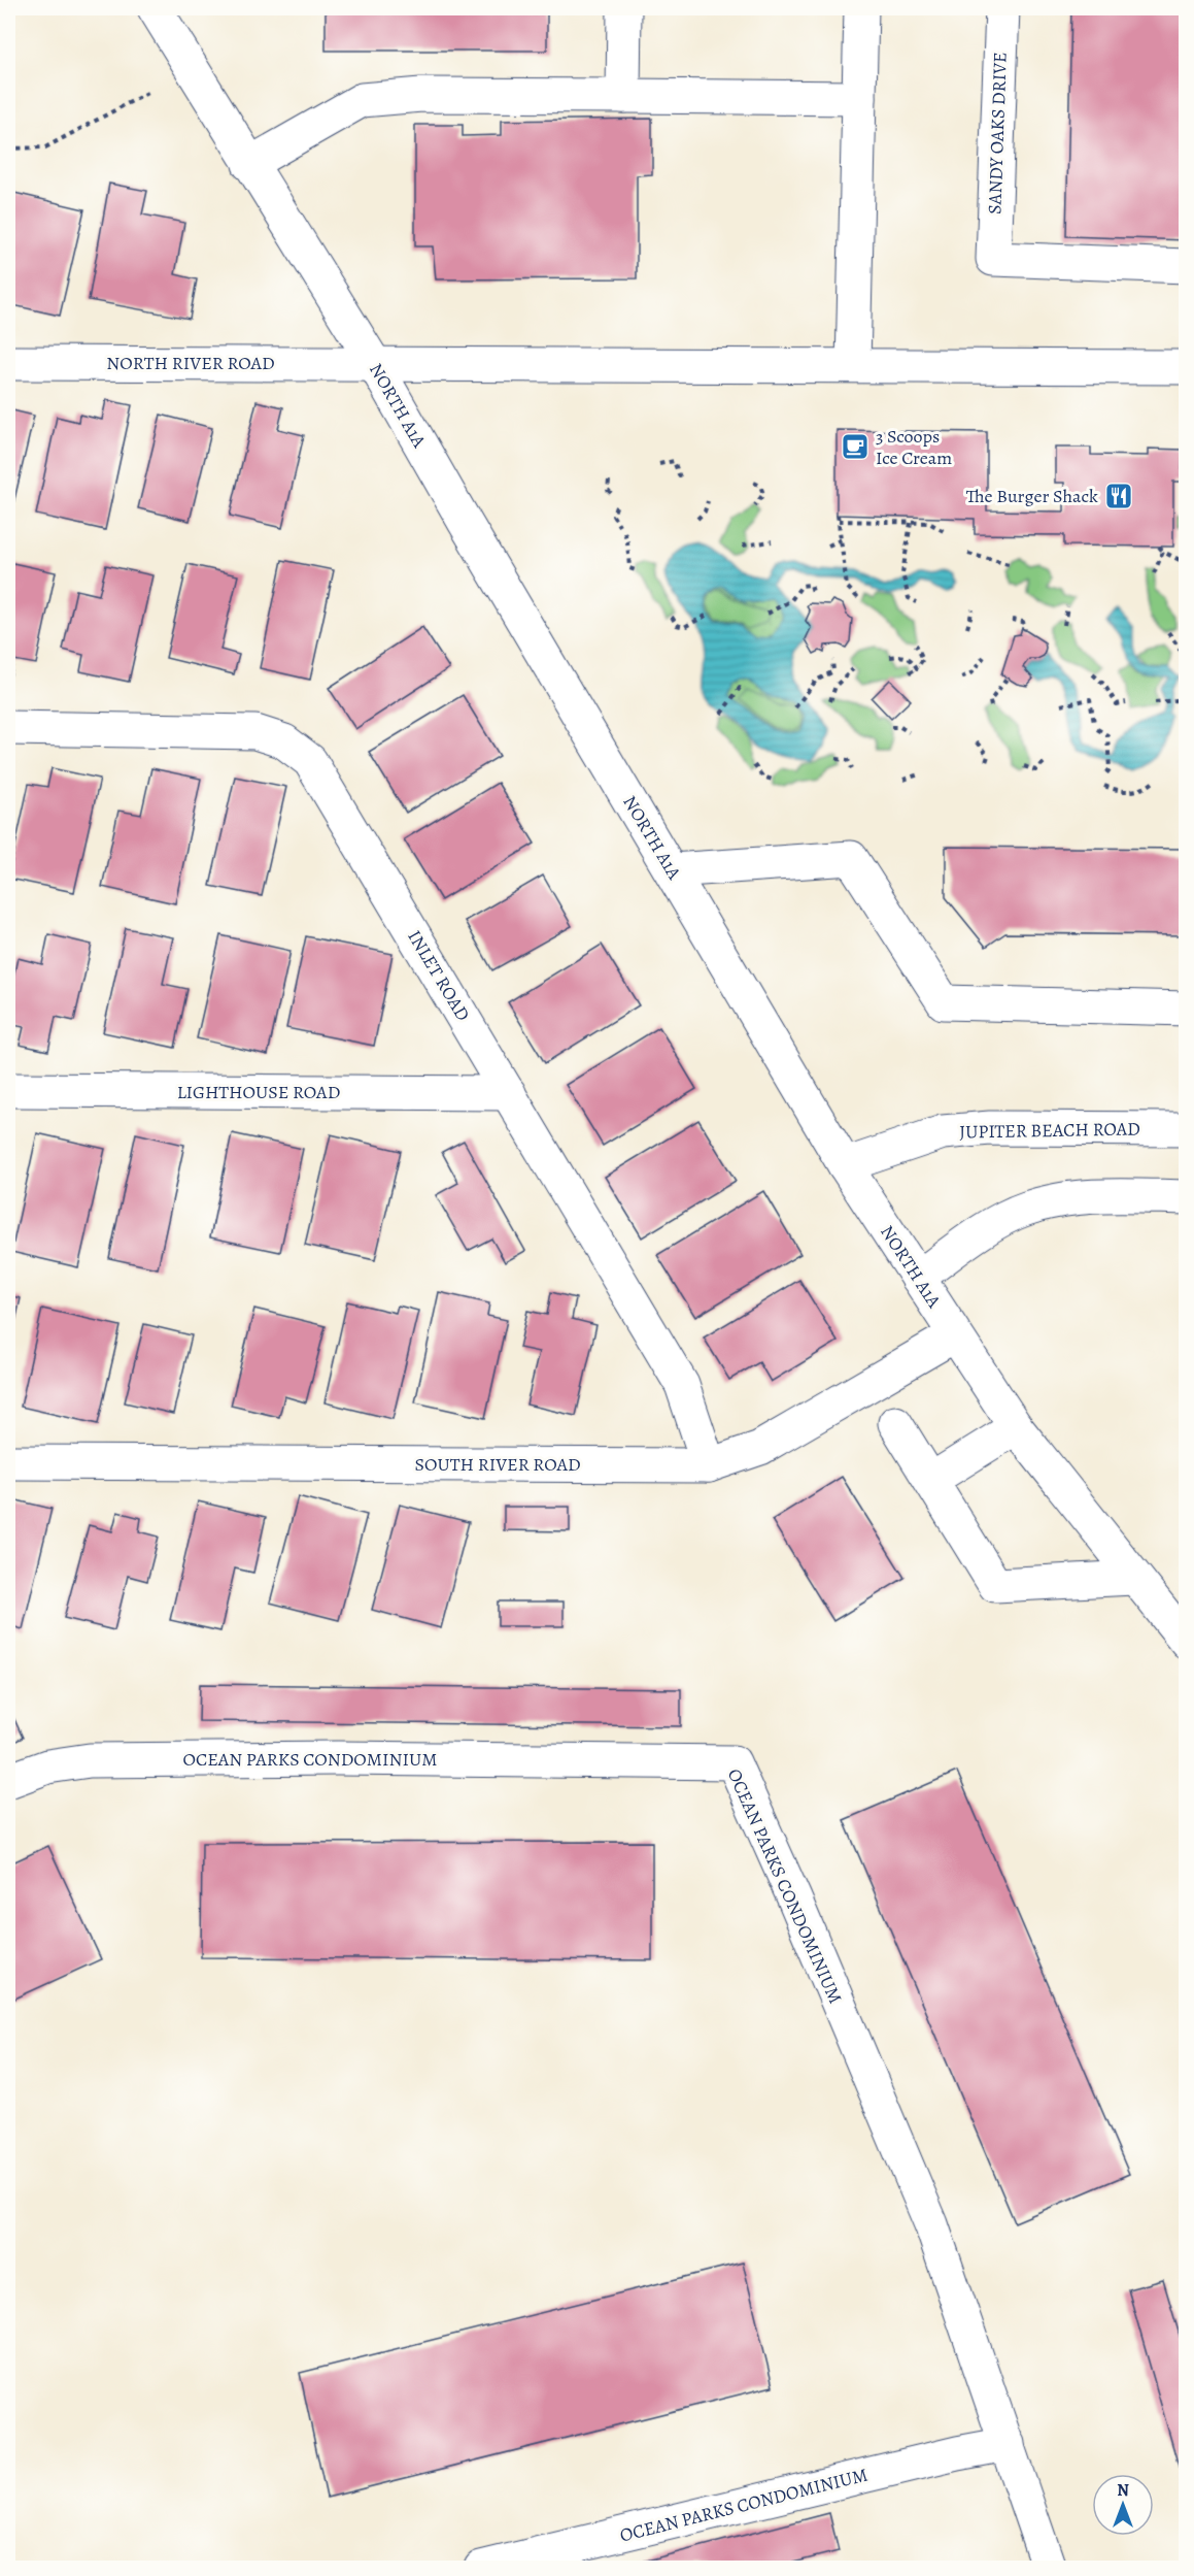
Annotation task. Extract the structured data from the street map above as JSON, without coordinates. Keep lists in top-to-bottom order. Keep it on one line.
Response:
{"streets":{"street":["SANDY OAKS DRIVE","NORTH RIVER ROAD","NORTH A1A","INLET ROAD","LIGHTHOUSE ROAD","JUPITER BEACH ROAD","SOUTH RIVER ROAD","OCEAN PARKS CONDOMINIUM"]},"crossings":[["NORTH RIVER ROAD","NORTH A1A"],["NORTH A1A","JUPITER BEACH ROAD"],["NORTH A1A","SOUTH RIVER ROAD"],["INLET ROAD","LIGHTHOUSE ROAD"],["INLET ROAD","SOUTH RIVER ROAD"]],"places":{"cafe":["3 Scoops Ice Cream"],"restaurant":["The Burger Shack"]},"north":"top"}
